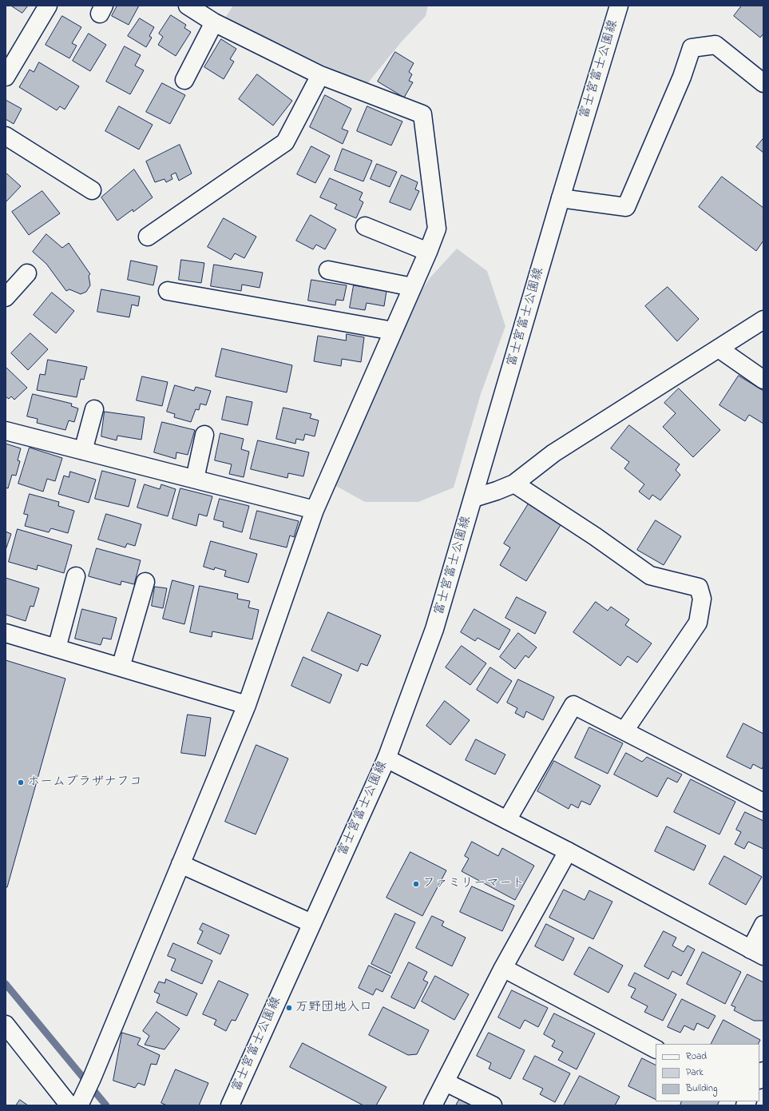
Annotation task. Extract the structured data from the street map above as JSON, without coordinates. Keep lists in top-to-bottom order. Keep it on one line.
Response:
{"streets":{"street":["富士宮富士公園線"]},"places":["ホームプラザナフコ","ファミリーマート","万野団地入口"],"legend":["Road","Park","Building"]}
